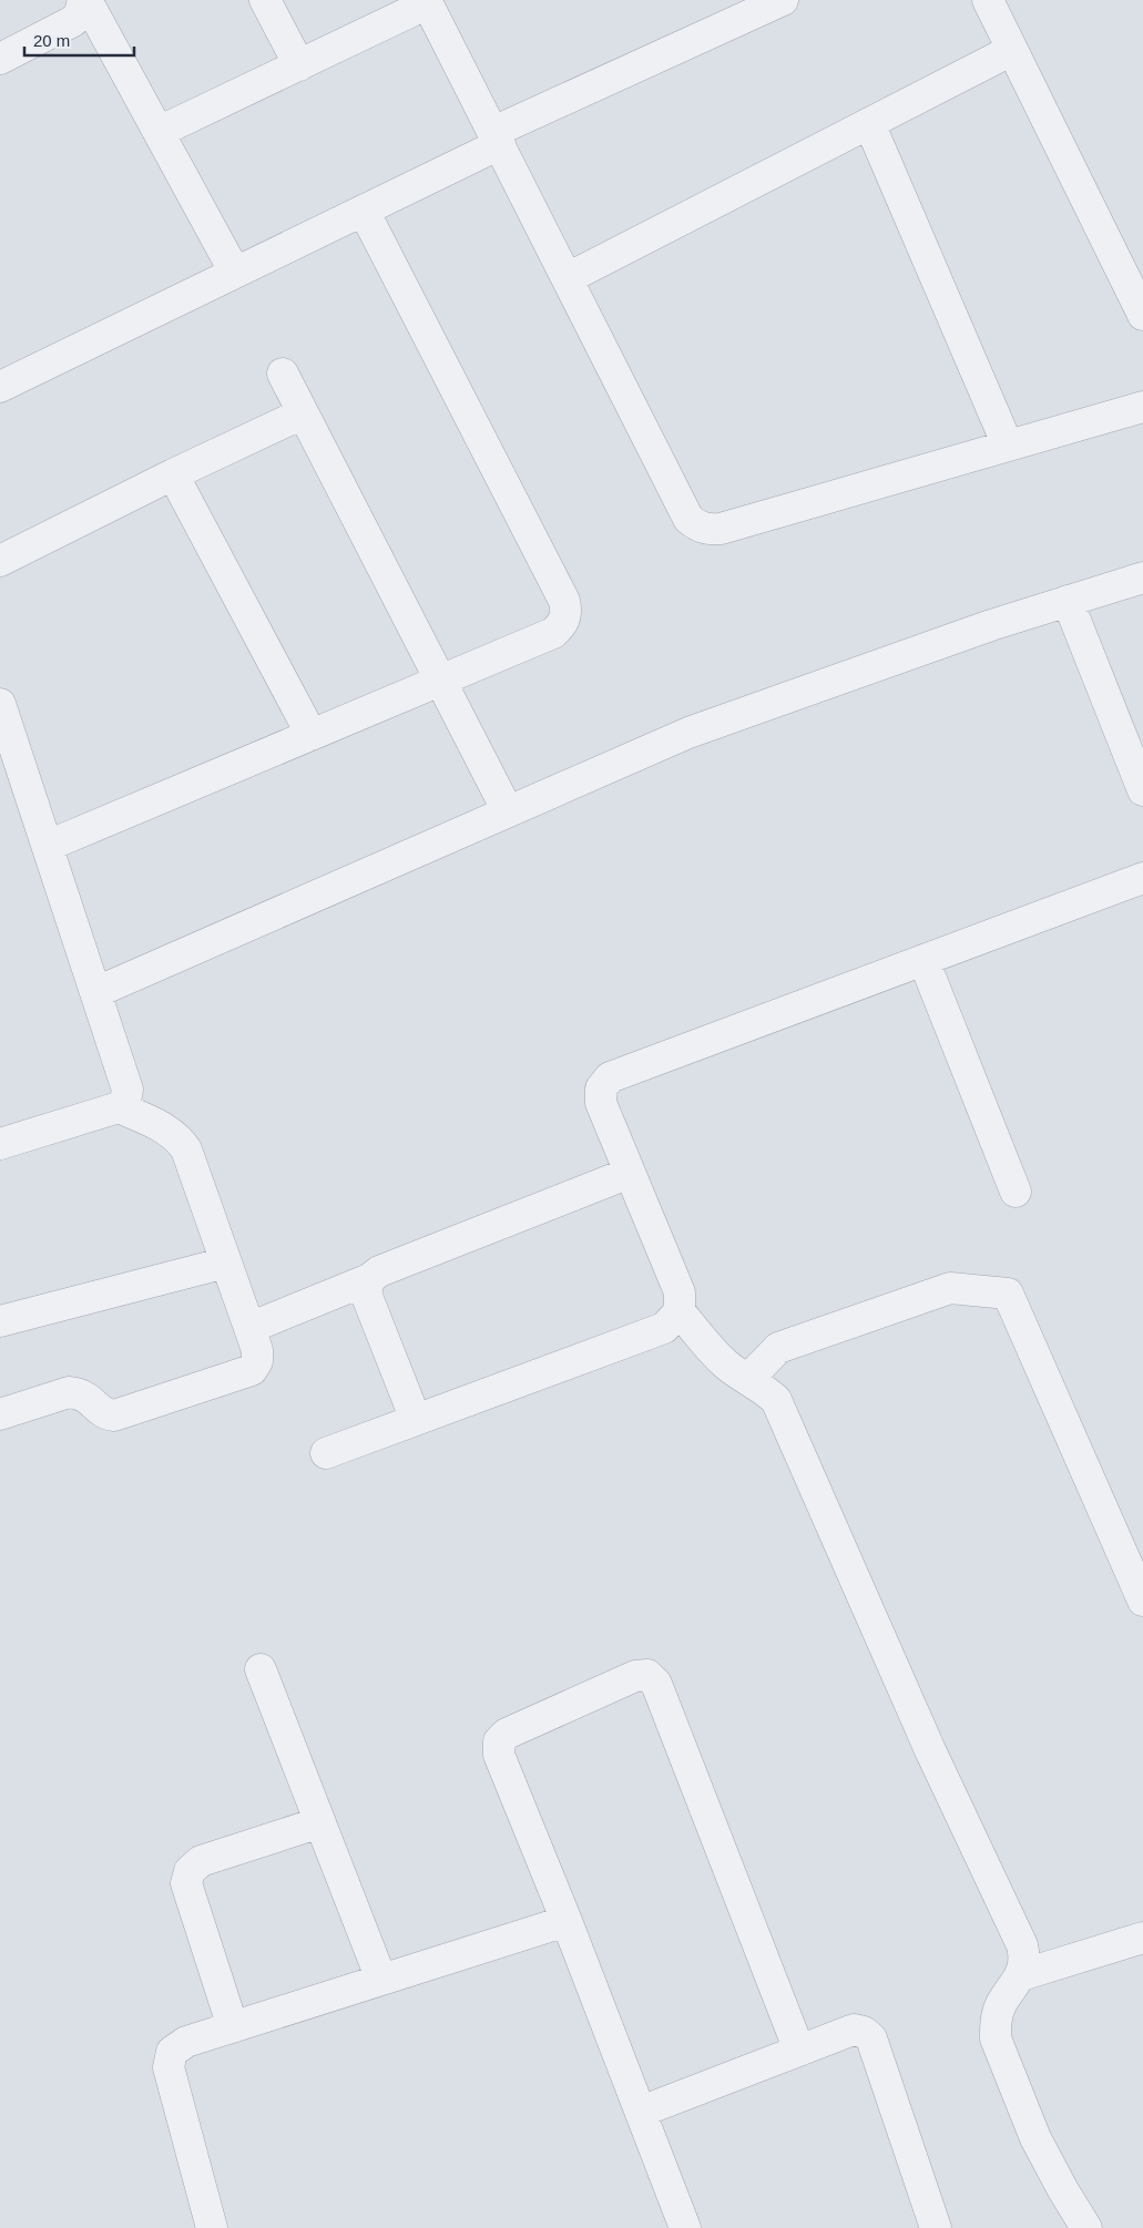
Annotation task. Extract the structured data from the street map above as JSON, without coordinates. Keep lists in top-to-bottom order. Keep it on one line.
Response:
{"scale_bar":"20 m"}
